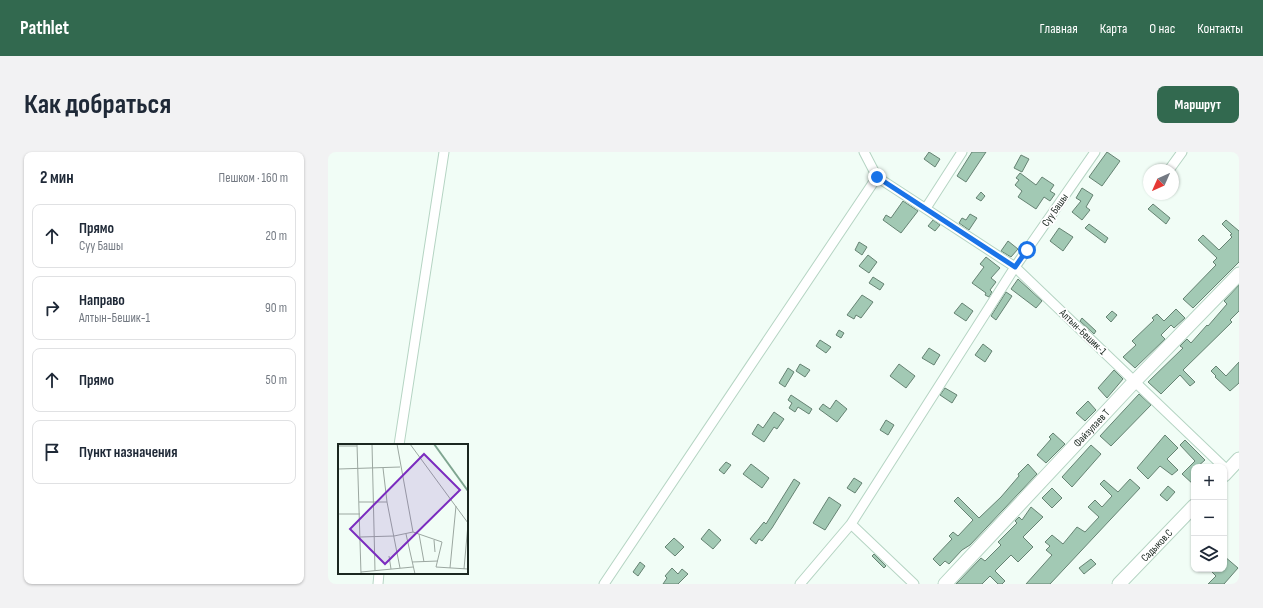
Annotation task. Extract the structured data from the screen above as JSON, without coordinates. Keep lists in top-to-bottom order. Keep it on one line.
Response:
{"streets":{"street":["Суу Башы","Алтын-Бешик-1","Файзулаев Т","Садыков.С"]},"crossings":[["Суу Башы","Алтын-Бешик-1"],["Алтын-Бешик-1","Файзулаев Т"]],"north":"bottom left","page":{"header":"Pathlet","nav":["Главная","Карта","О нас","Контакты"],"buttons":"Маршрут","title":"Как добраться","heading":["2 мин","Пешком · 160 m"],"list":[["Прямо","Суу Башы","20 m"],["Направо","Алтын-Бешик-1","90 m"],["Прямо","50 m"],"Пункт назначения"],"map_buttons":["+","−"]}}
